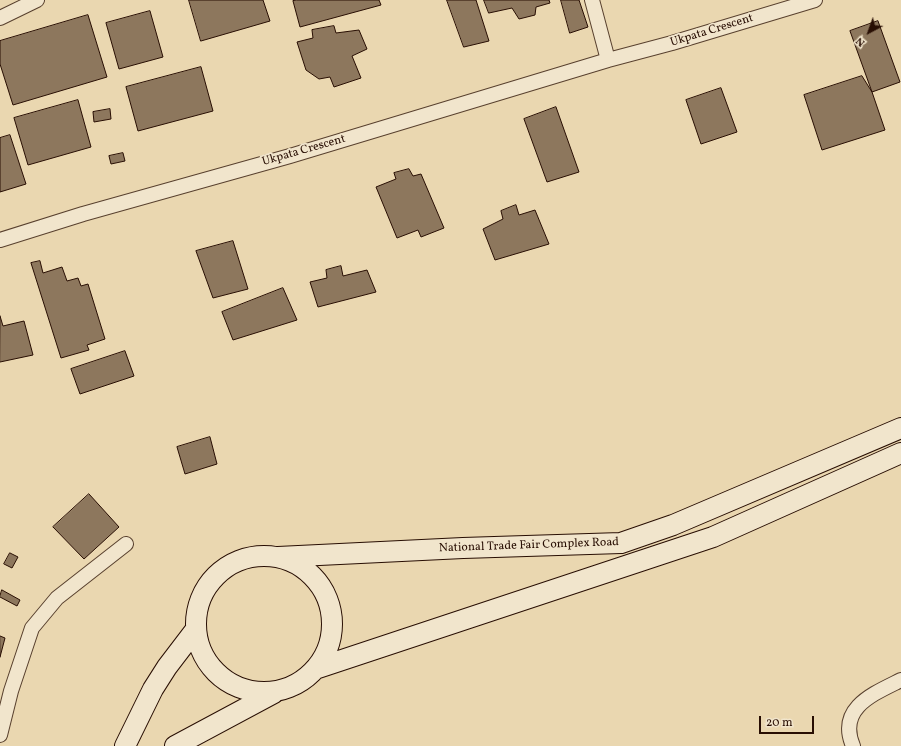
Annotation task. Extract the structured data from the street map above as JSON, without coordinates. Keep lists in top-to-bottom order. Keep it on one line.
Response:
{"streets":{"main road":["National Trade Fair Complex Road"],"street":["Ukpata Crescent"]},"scale_bar":"20 m","north":"bottom left"}
